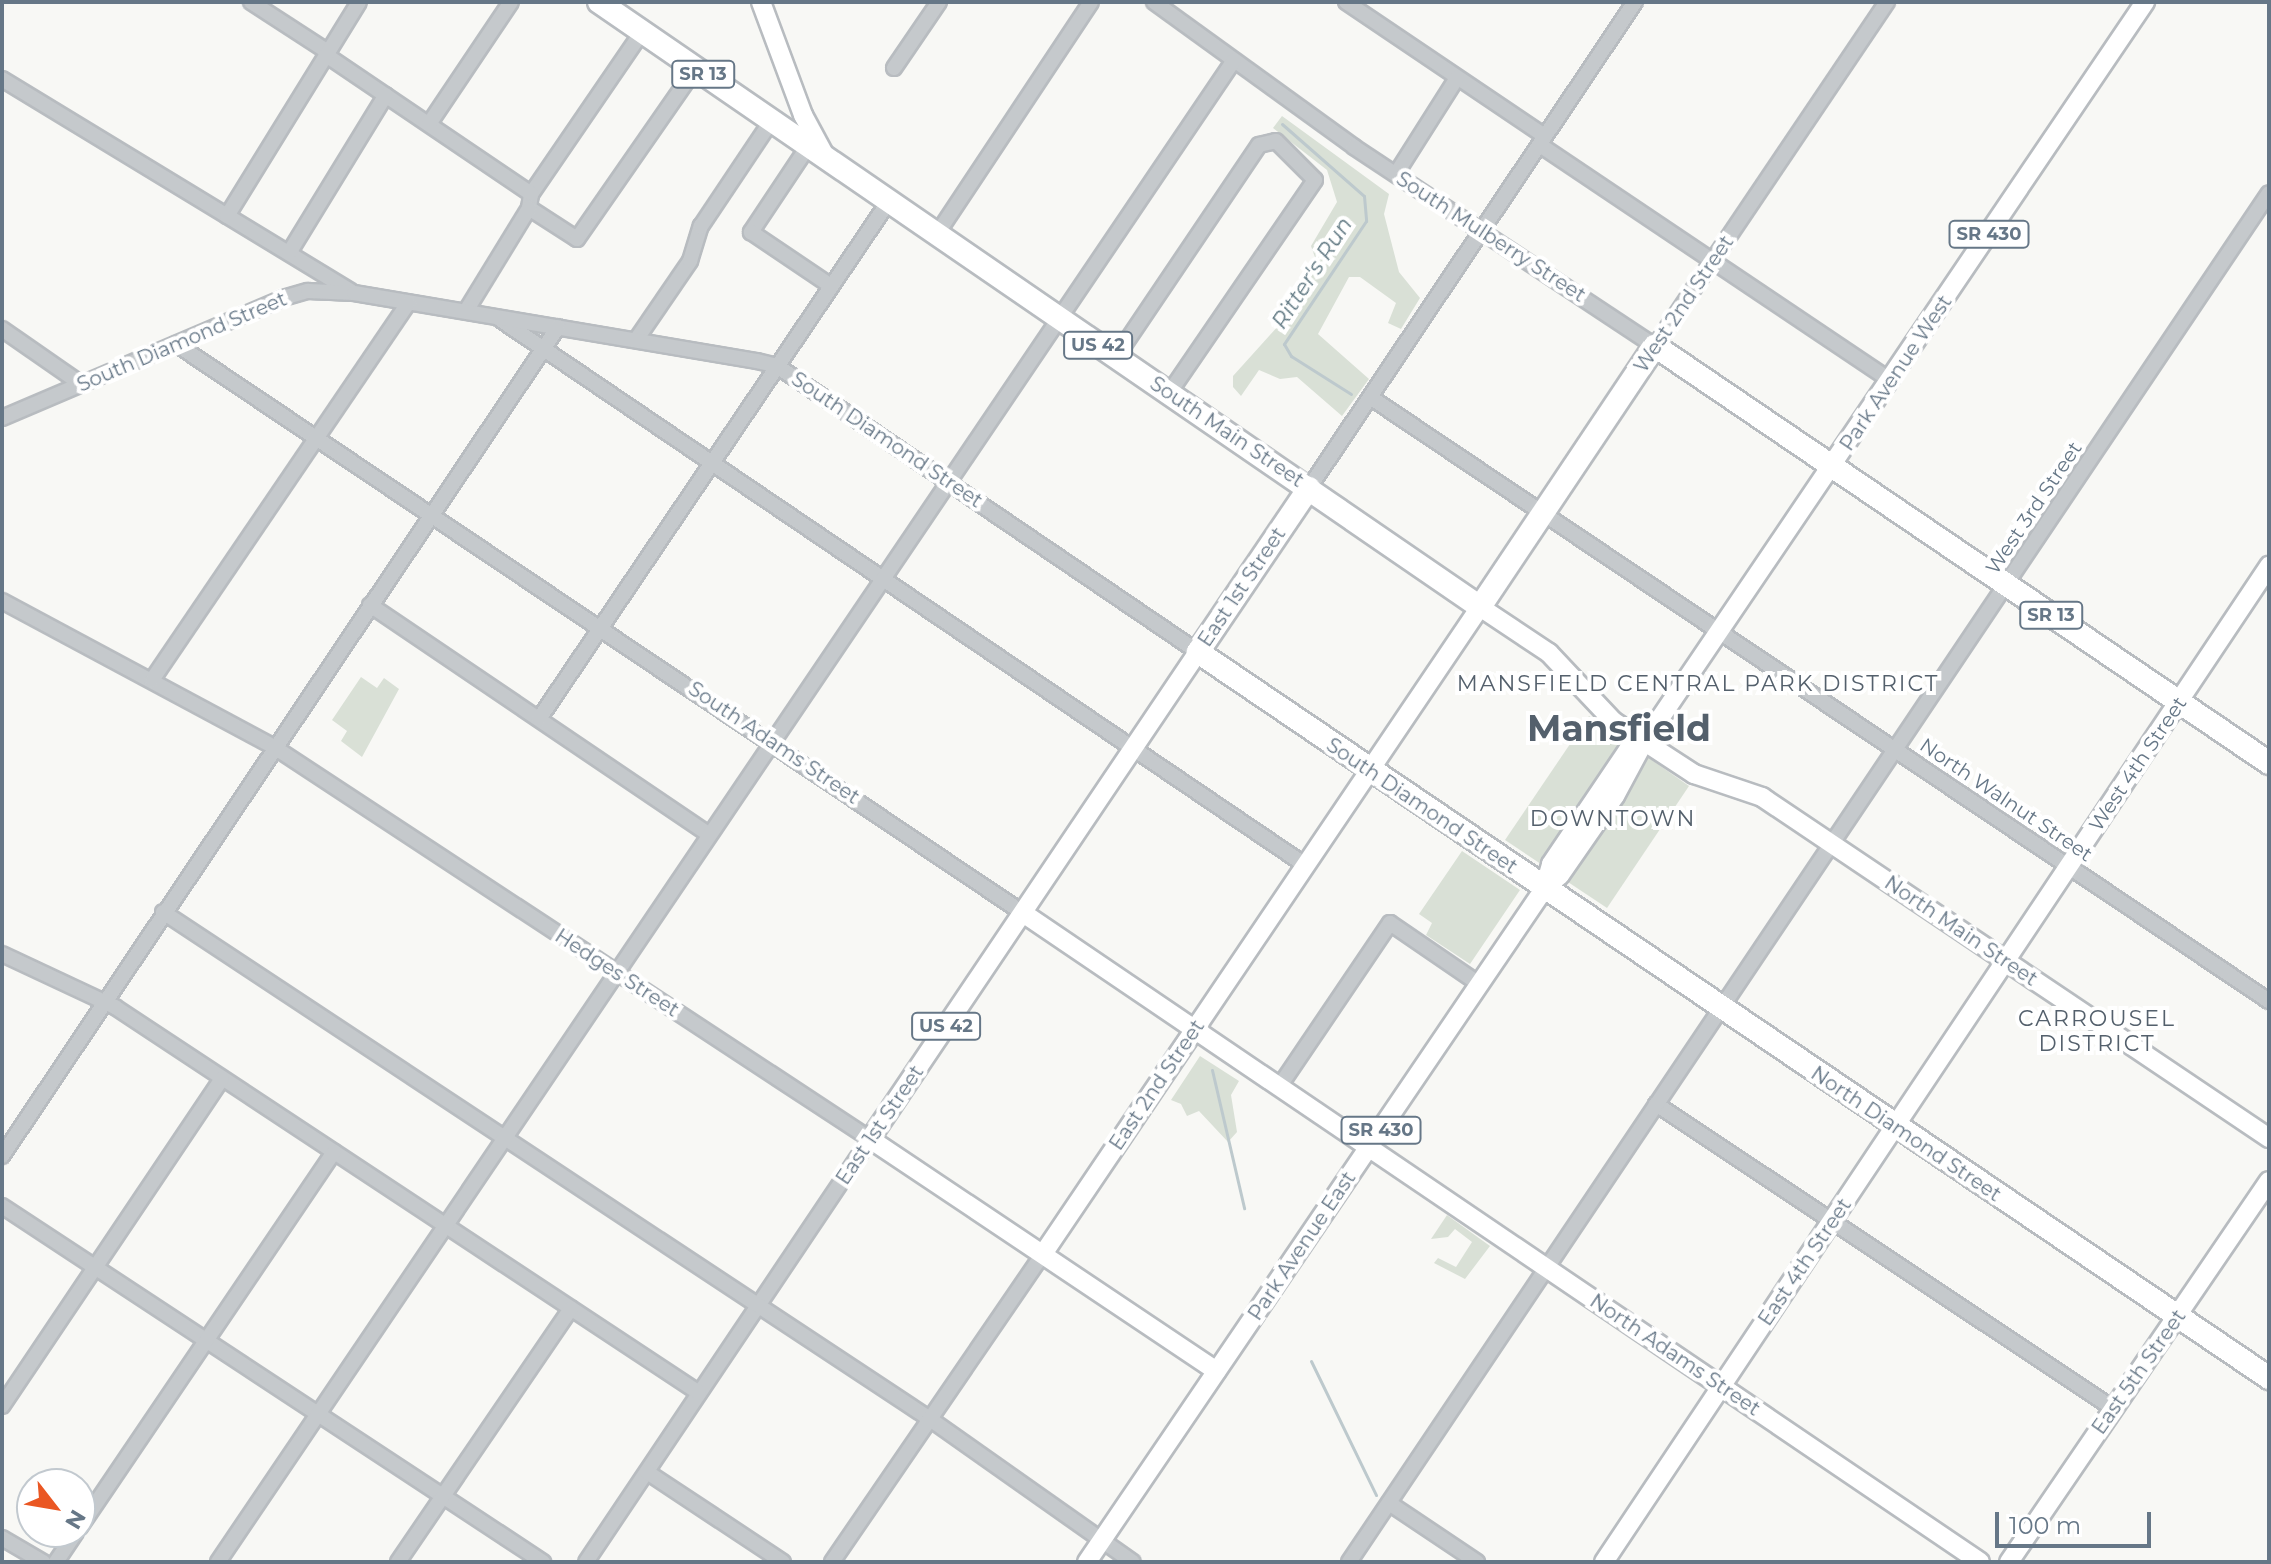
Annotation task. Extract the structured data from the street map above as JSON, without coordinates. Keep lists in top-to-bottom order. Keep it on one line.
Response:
{"streets":{"highway":["SR 13","South Mulberry Street","West 2nd Street","South Diamond Street","US 42","South Main Street","East 1st Street","North Diamond Street"],"main road":["SR 430","Park Avenue West","South Adams Street","West 4th Street","North Main Street","Hedges Street","East 2nd Street","Park Avenue East","East 4th Street","North Adams Street","East 5th Street"],"street":["West 3rd Street","North Walnut Street"]},"crossings":[["SR 13","South Mulberry Street"],["SR 13","Park Avenue West"],["SR 13","West 3rd Street"],["SR 13","West 4th Street"],["South Mulberry Street","West 2nd Street"],["South Mulberry Street","Park Avenue West"],["West 2nd Street","South Main Street"],["West 2nd Street","North Walnut Street"],["West 2nd Street","East 2nd Street"],["South Diamond Street","East 1st Street"],["South Diamond Street","South Adams Street"],["South Diamond Street","East 2nd Street"],["South Diamond Street","North Diamond Street"],["South Diamond Street","Park Avenue East"],["US 42","South Main Street"],["Park Avenue West","South Main Street"],["Park Avenue West","North Walnut Street"],["Park Avenue West","North Main Street"],["Park Avenue West","Park Avenue East"],["South Main Street","East 1st Street"],["South Main Street","North Main Street"],["South Main Street","East 2nd Street"],["South Main Street","Park Avenue East"],["West 3rd Street","North Walnut Street"],["West 3rd Street","North Main Street"],["West 3rd Street","North Diamond Street"],["West 3rd Street","North Adams Street"],["East 1st Street","South Adams Street"],["East 1st Street","Hedges Street"],["South Adams Street","East 2nd Street"],["South Adams Street","Park Avenue East"],["South Adams Street","North Adams Street"],["West 4th Street","North Walnut Street"],["West 4th Street","North Main Street"],["West 4th Street","East 4th Street"],["North Main Street","Park Avenue East"],["North Main Street","East 4th Street"],["Hedges Street","East 2nd Street"],["Hedges Street","Park Avenue East"],["North Diamond Street","Park Avenue East"],["North Diamond Street","East 4th Street"],["North Diamond Street","East 5th Street"],["Park Avenue East","North Adams Street"],["East 4th Street","North Adams Street"]],"districts":["MANSFIELD CENTRAL PARK DISTRICT","Mansfield","DOWNTOWN","CARROUSEL DISTRICT"],"water":["Ritter's Run"],"scale_bar":"100 m","north":"bottom right"}
